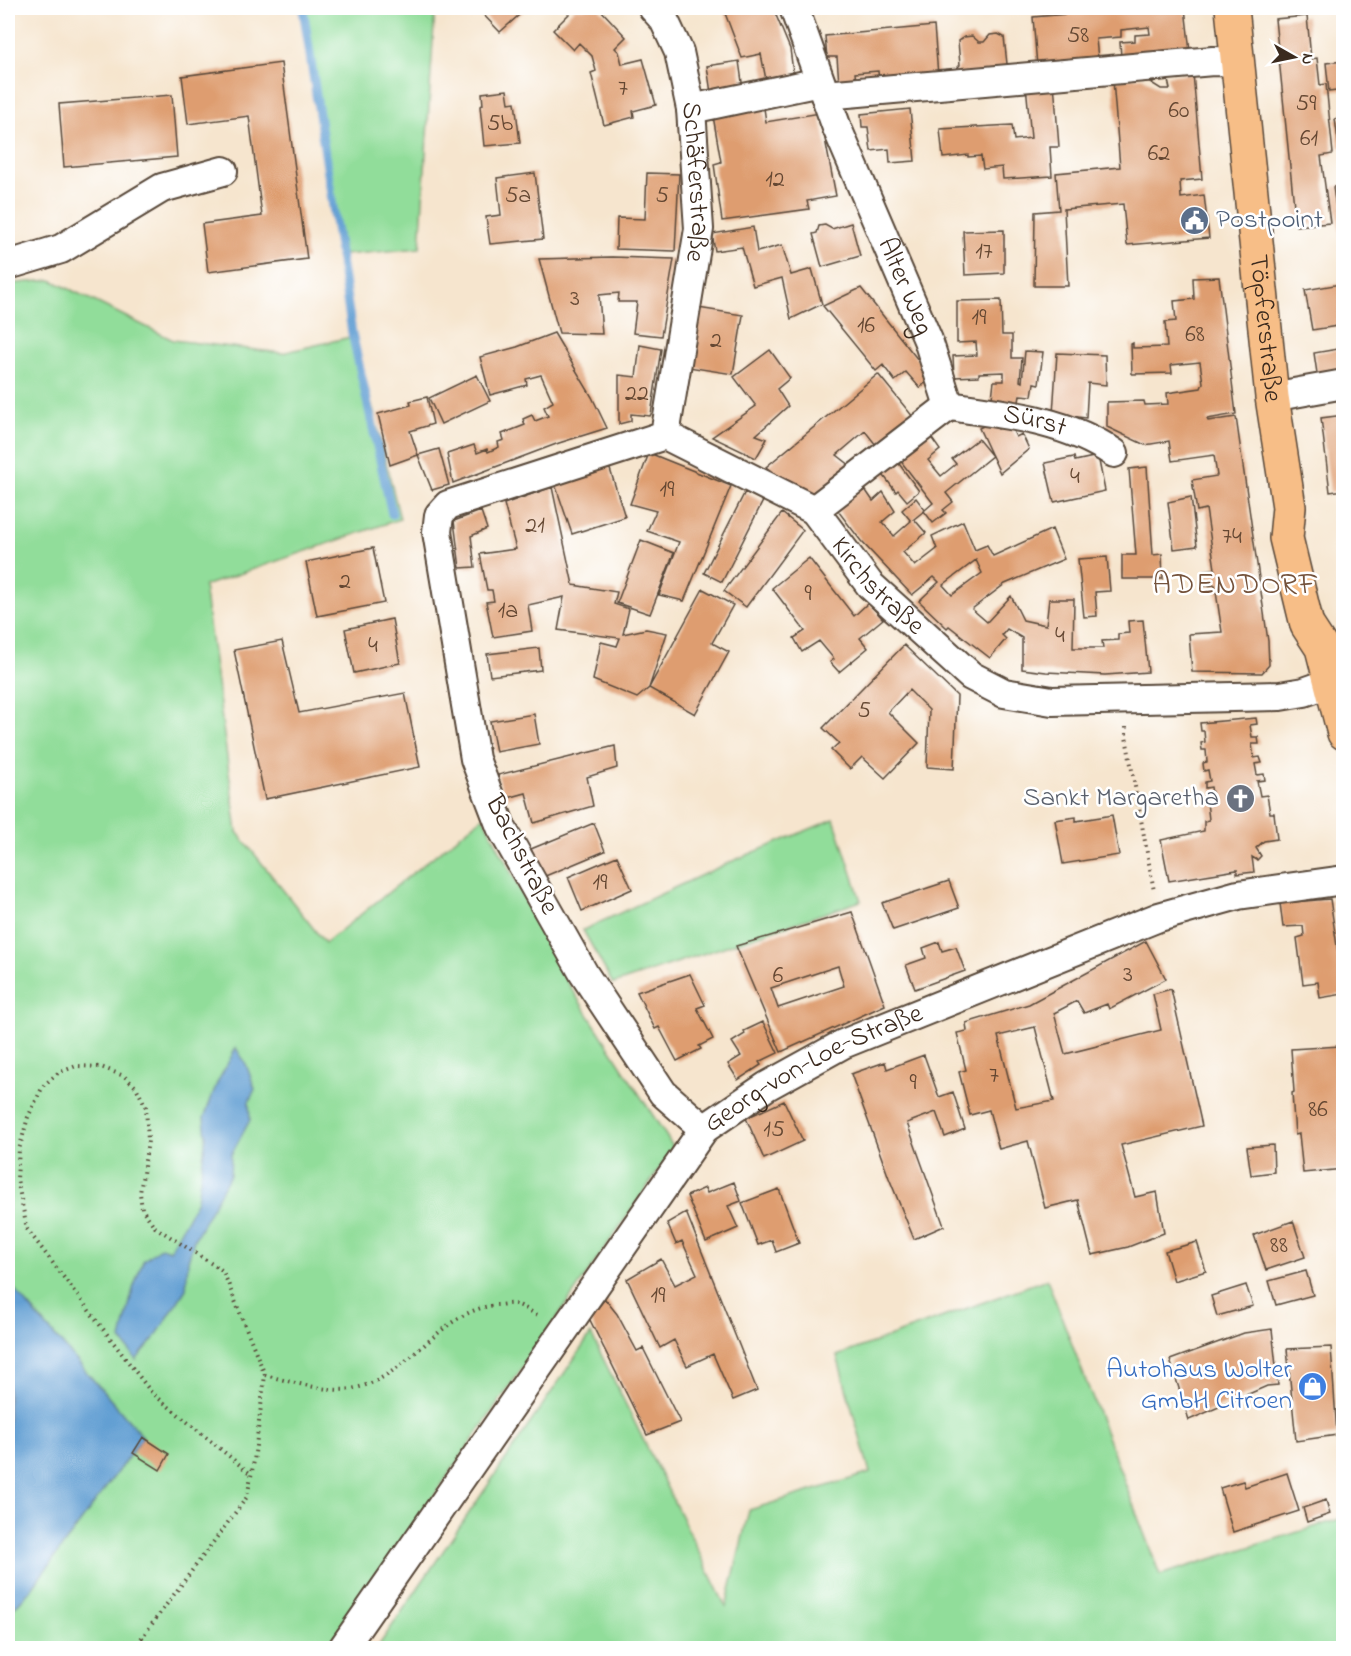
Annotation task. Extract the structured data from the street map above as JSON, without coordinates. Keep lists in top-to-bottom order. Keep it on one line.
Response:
{"streets":{"main road":["Töpferstraße"],"street":["Schäferstraße","Alter Weg","Sürst","Kirchstraße","Bachstraße","Georg-von-Loe-Straße"]},"crossings":[["Schäferstraße","Kirchstraße"],["Schäferstraße","Bachstraße"],["Alter Weg","Sürst"],["Töpferstraße","Kirchstraße"],["Kirchstraße","Bachstraße"],["Bachstraße","Georg-von-Loe-Straße"]],"districts":["ADENDORF"],"places":{"public building":["Postpoint"],"church":["Sankt Margaretha"],"shop":["Autohaus Wolter GmbH Citroen"]},"house_numbers":["58","7","59","60","5b","61","62","12","5a","5","17","3","19","16","68","2","22","4","19","21","74","2","9","1a","4","4","5","19","3","6","7","9","86","15","88","19"],"north":"right"}
